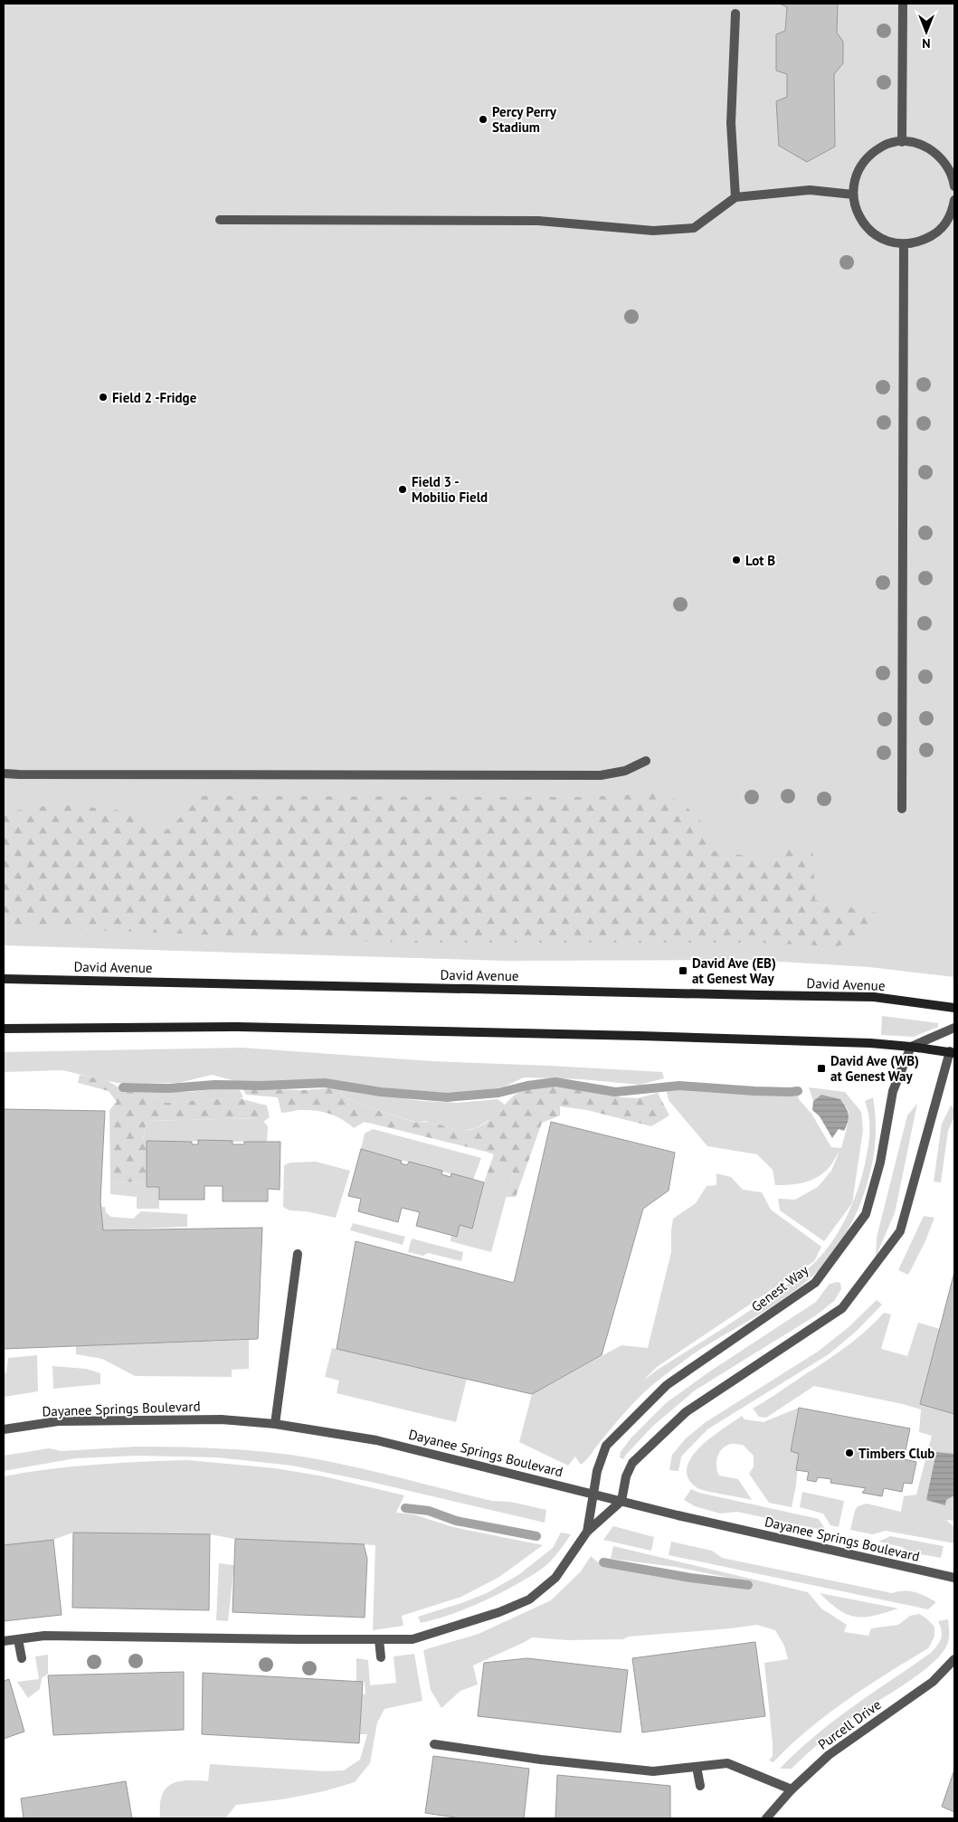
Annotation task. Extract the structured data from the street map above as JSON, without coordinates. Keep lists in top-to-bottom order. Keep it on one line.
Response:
{"streets":{"main road":["David Avenue"],"street":["Genest Way","Dayanee Springs Boulevard","Purcell Drive"]},"crossings":[["Genest Way","Dayanee Springs Boulevard"]],"places":{"other":["Percy Perry Stadium","Field 2 -Fridge","Field 3 - Mobilio Field","Lot B","Timbers Club"],"transit":["David Ave (EB) at Genest Way","David Ave (WB) at Genest Way"]},"north":"bottom"}
